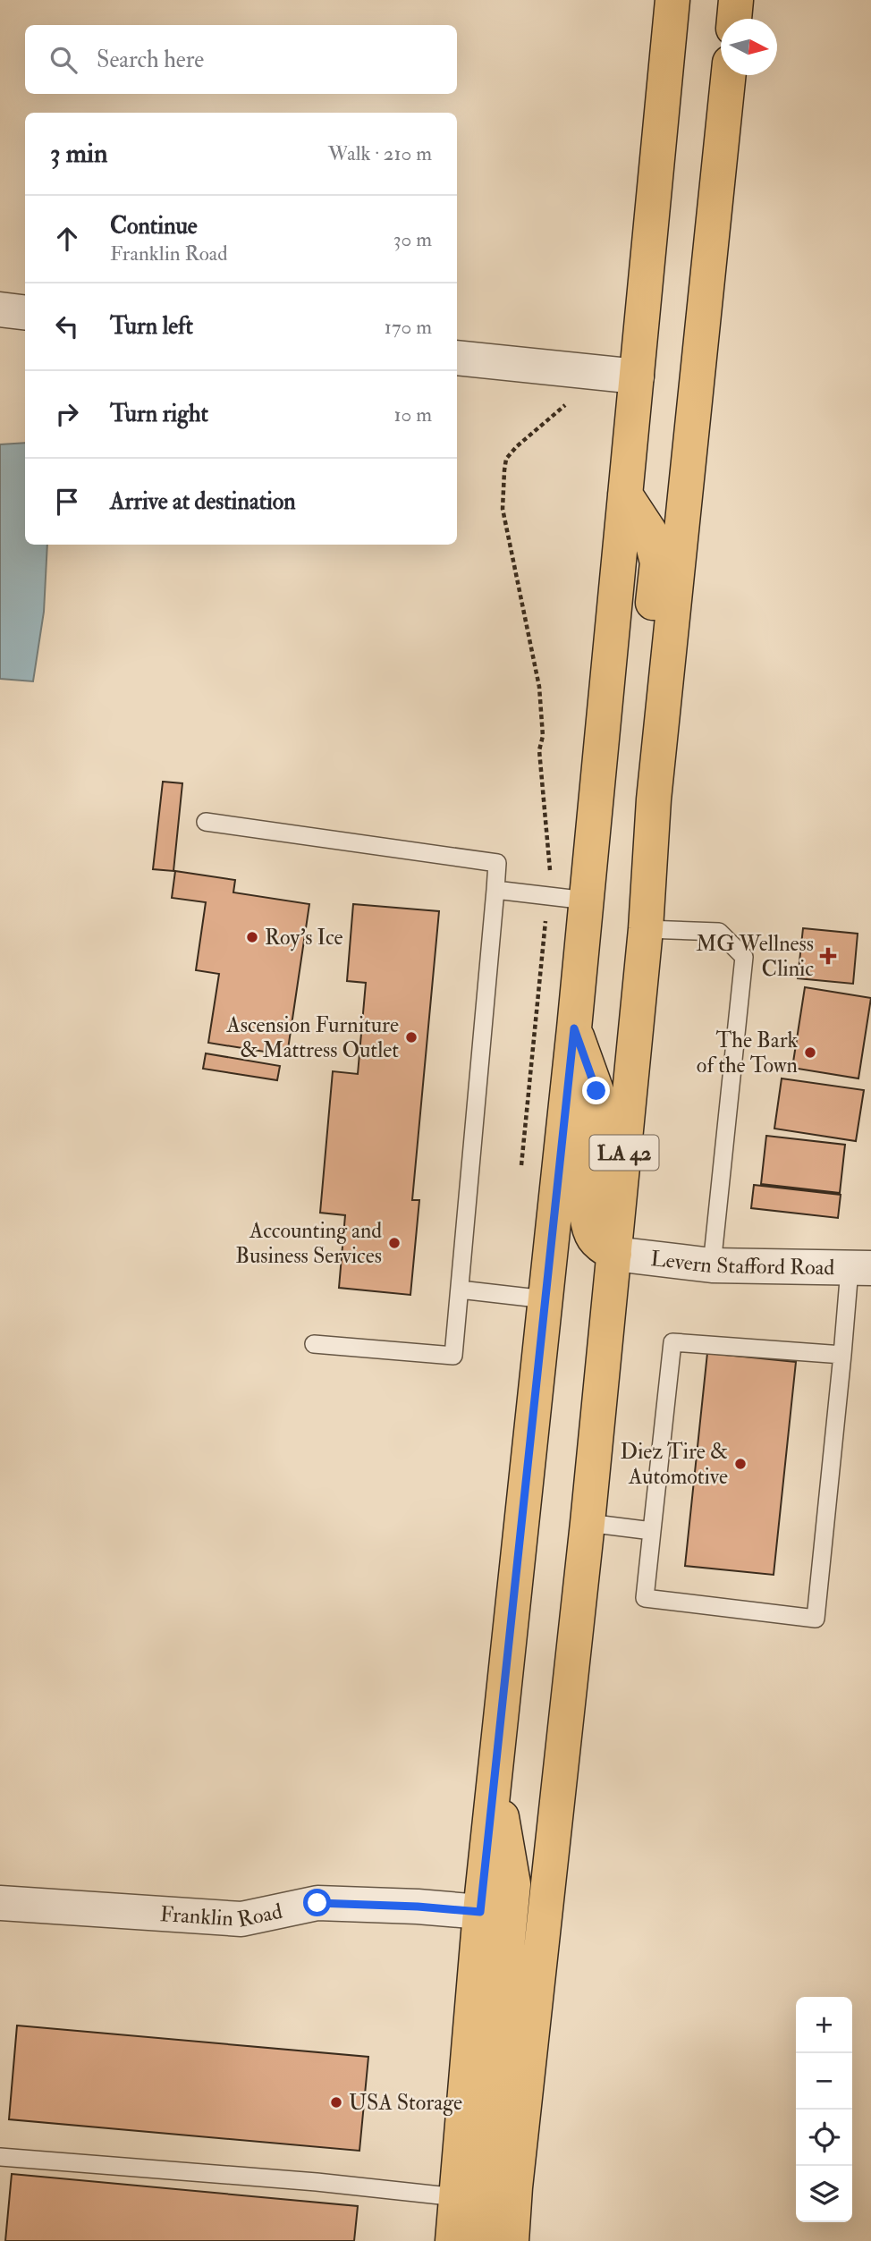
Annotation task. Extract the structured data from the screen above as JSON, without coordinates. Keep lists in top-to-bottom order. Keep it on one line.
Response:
{"streets":{"main road":["LA 42"],"street":["Levern Stafford Road","Franklin Road"]},"crossings":[["LA 42","Levern Stafford Road"],["LA 42","Franklin Road"]],"places":{"other":["Roy's Ice","Ascension Furniture & Mattress Outlet","The Bark of the Town","Accounting and Business Services","Diez Tire & Automotive","USA Storage"],"health":["MG Wellness Clinic"]},"north":"right","page":{"search":"Search here","heading":["3 min","Walk · 210 m"],"list":[["Continue","Franklin Road","30 m"],["Turn left","170 m"],["Turn right","10 m"],"Arrive at destination"],"map_buttons":["+","−"]}}
